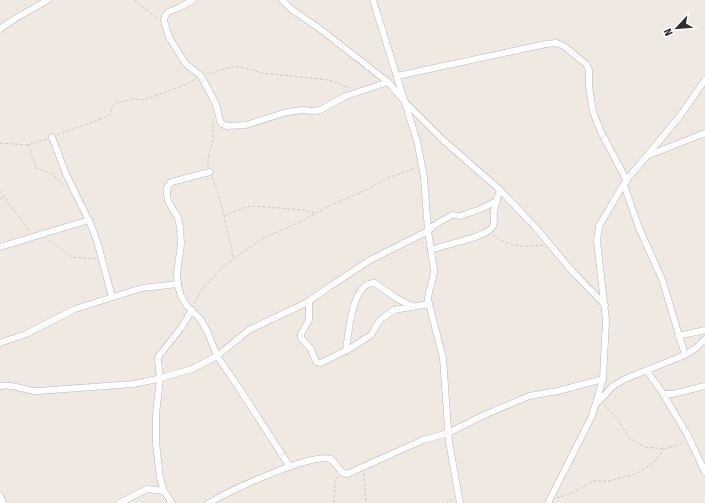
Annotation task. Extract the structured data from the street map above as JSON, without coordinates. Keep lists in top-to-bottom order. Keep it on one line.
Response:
{"north":"bottom left"}
